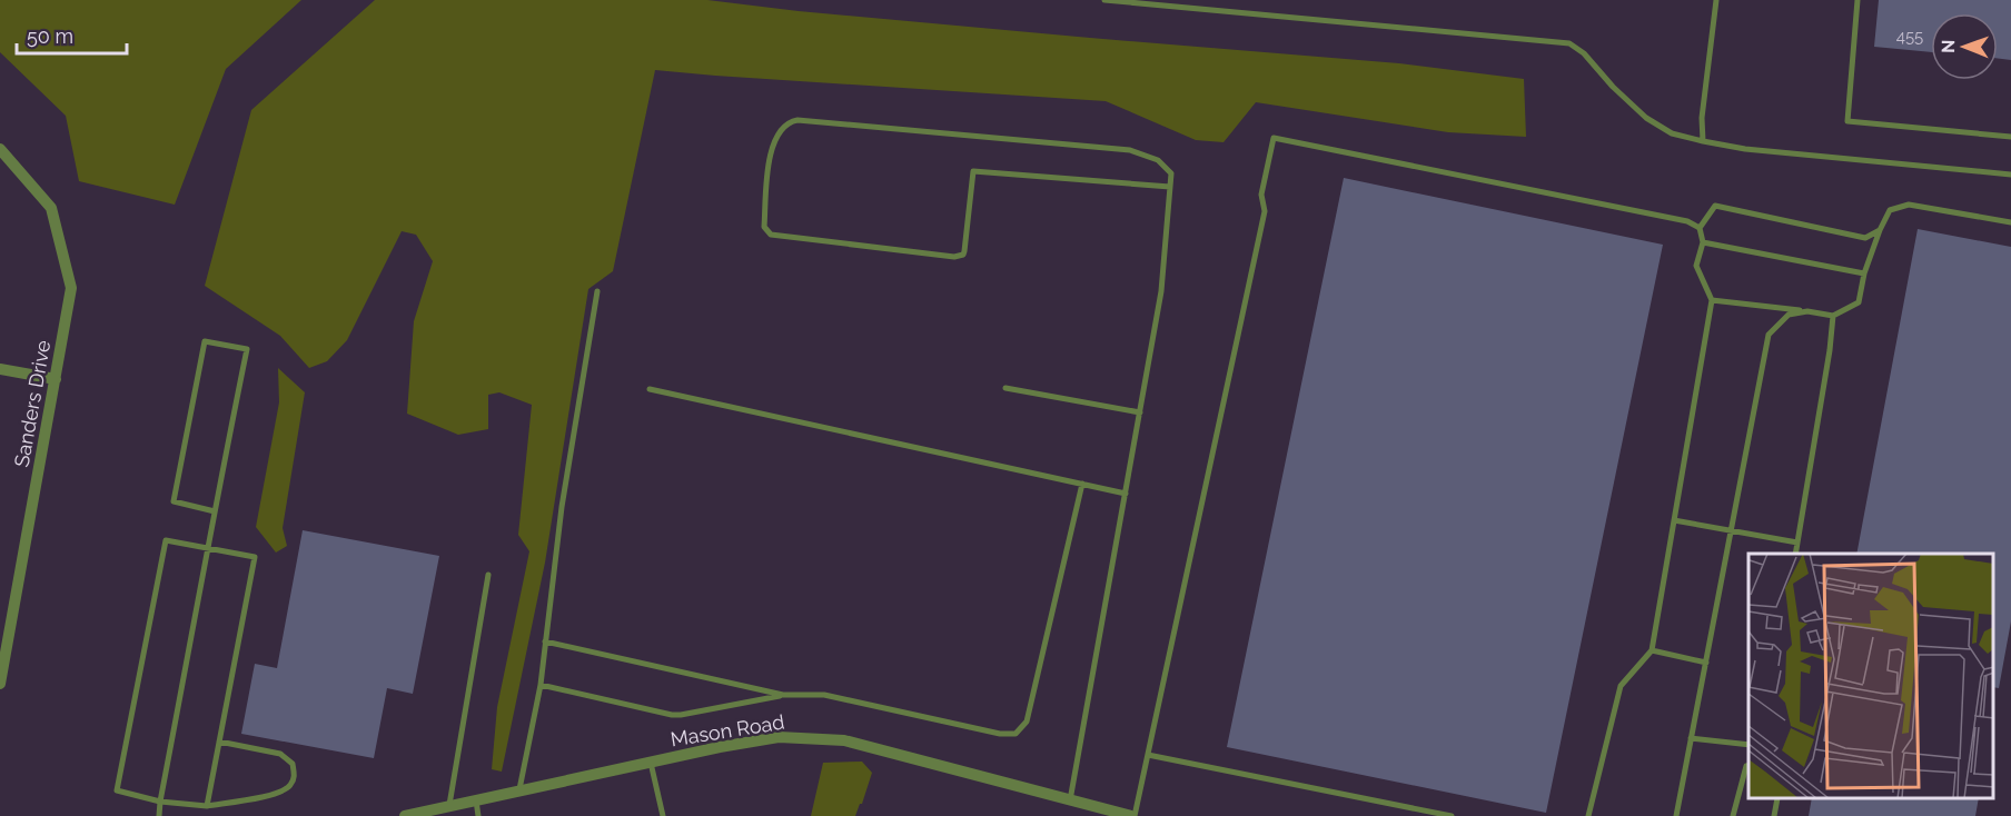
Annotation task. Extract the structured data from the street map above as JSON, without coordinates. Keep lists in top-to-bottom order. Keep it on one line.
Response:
{"streets":{"street":["Sanders Drive","Mason Road"]},"house_numbers":["455"],"scale_bar":"50 m","north":"left"}
